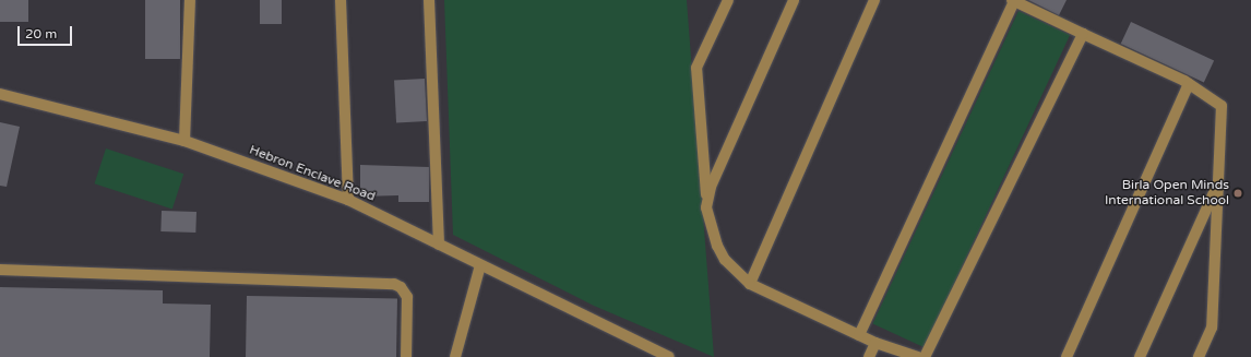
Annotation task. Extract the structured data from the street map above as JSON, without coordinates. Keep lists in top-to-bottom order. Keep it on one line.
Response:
{"streets":{"street":["Hebron Enclave Road"]},"places":["Birla Open Minds International School"],"scale_bar":"20 m"}
